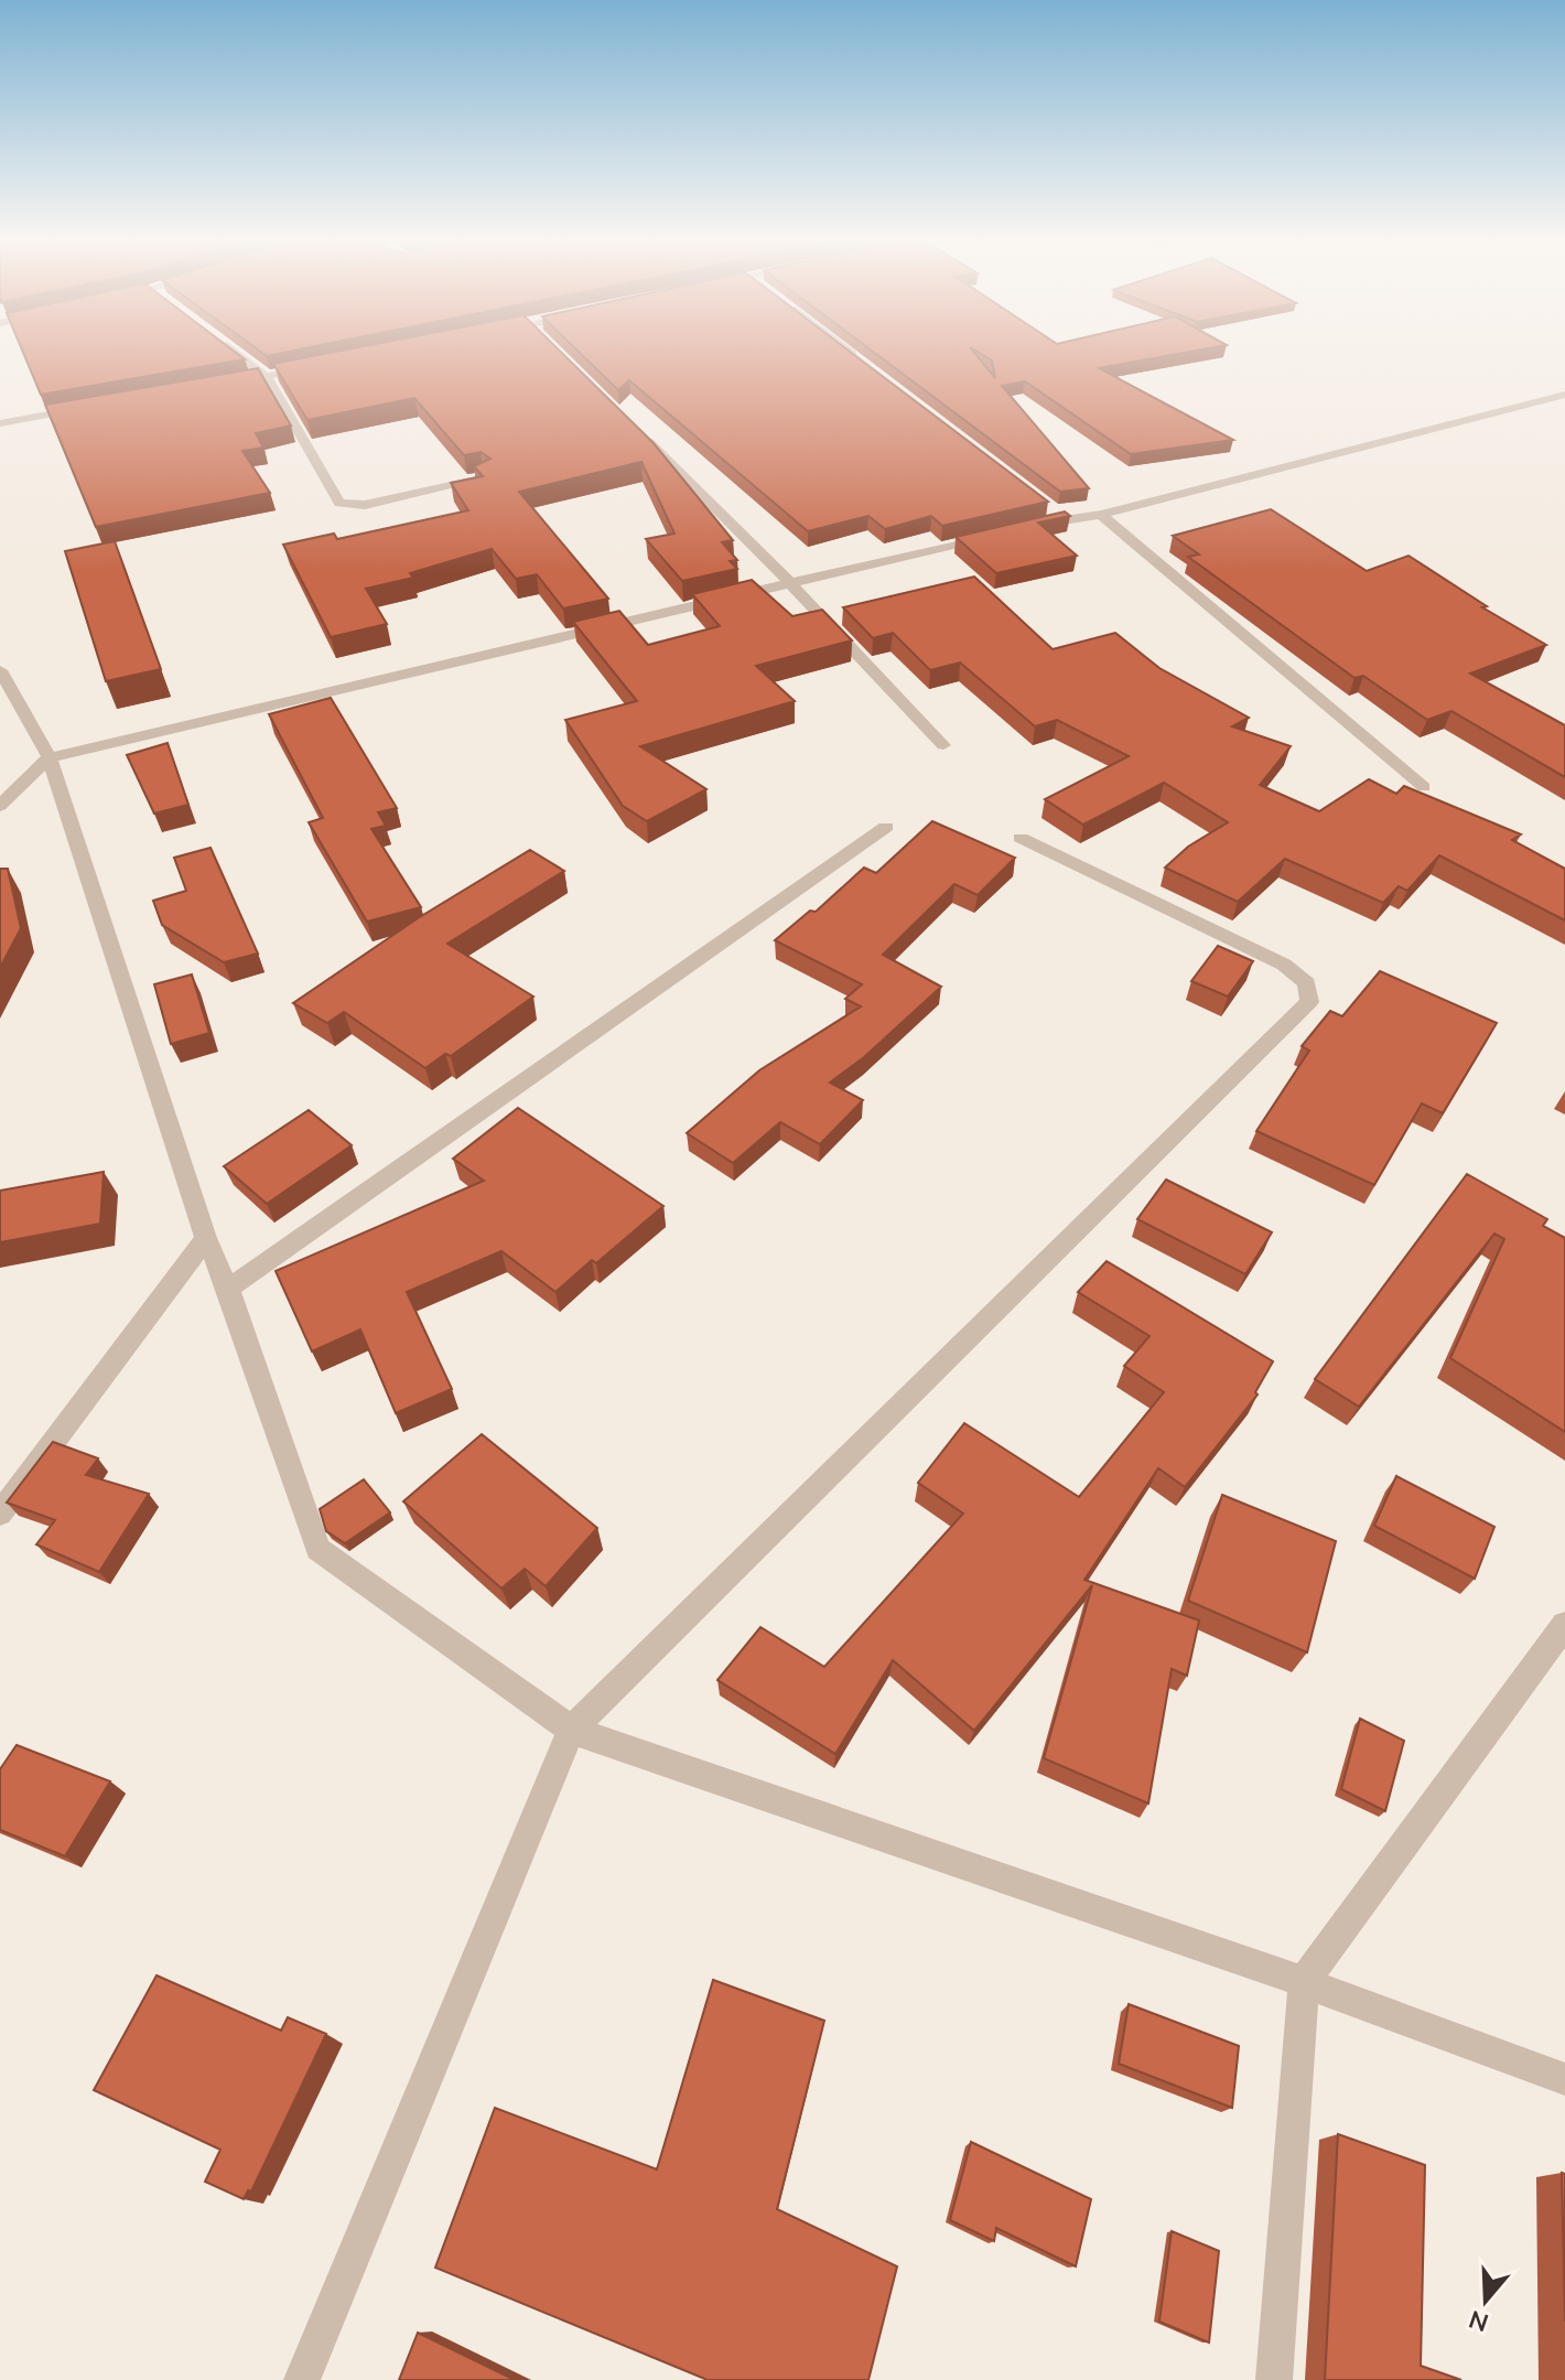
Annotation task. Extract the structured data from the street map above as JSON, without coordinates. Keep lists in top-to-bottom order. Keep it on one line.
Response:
{"north":"bottom"}
